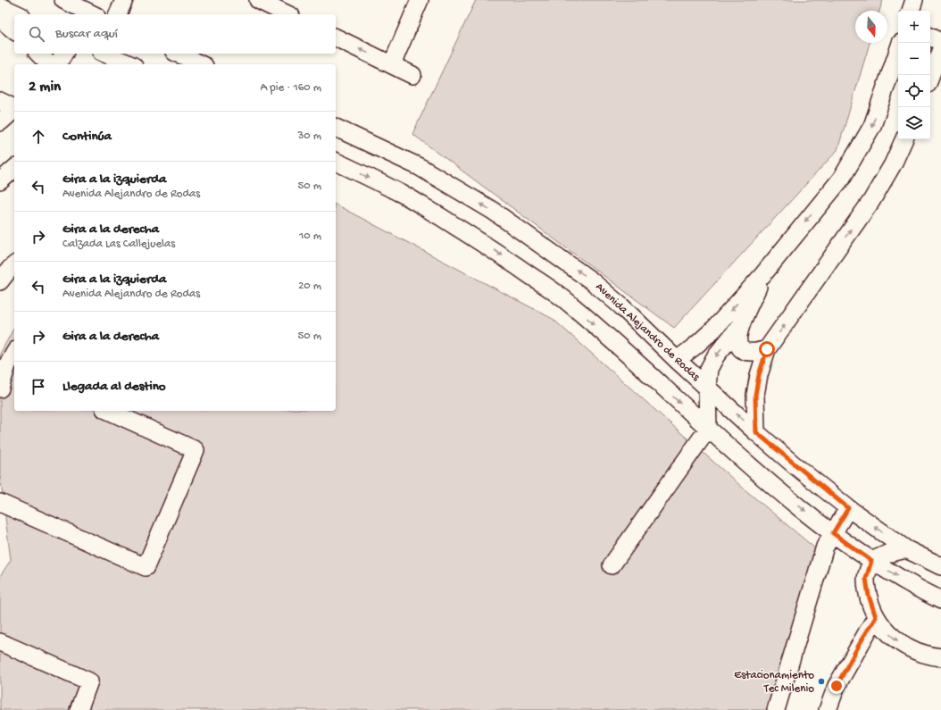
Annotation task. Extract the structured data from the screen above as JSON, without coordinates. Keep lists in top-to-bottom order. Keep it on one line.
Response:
{"streets":{"street":["Avenida Alejandro de Rodas"]},"places":["Estacionamiento Tec Milenio"],"north":"bottom","page":{"map_buttons":["+","−"],"search":"Buscar aquí","heading":["2 min","A pie · 160 m"],"list":[["Continúa","30 m"],["Gira a la izquierda","Avenida Alejandro de Rodas","50 m"],["Gira a la derecha","Calzada Las Callejuelas","10 m"],["Gira a la izquierda","Avenida Alejandro de Rodas","20 m"],["Gira a la derecha","50 m"],"Llegada al destino"]}}
